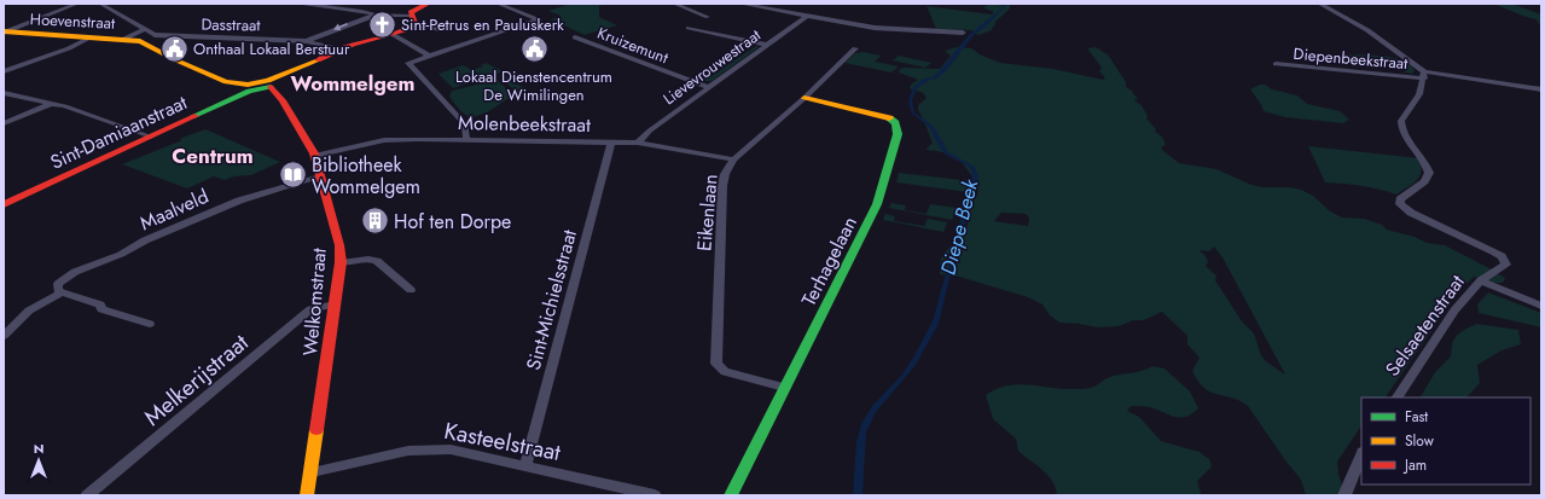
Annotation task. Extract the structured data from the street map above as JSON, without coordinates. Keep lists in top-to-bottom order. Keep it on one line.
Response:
{"streets":{"street":["Hoevenstraat","Dasstraat","Kruizemunt","Diepenbeekstraat","Lievevrouwestraat","Molenbeekstraat","Sint-Damiaanstraat","Maalveld","Eikenlaan","Terhagelaan","Sint-Michielsstraat","Welkomstraat","Selsaetenstraat","Melkerijstraat","Kasteelstraat"]},"crossings":[["Hoevenstraat","Dasstraat"],["Hoevenstraat","Sint-Damiaanstraat"],["Kruizemunt","Lievevrouwestraat"],["Diepenbeekstraat","Selsaetenstraat"],["Lievevrouwestraat","Molenbeekstraat"],["Molenbeekstraat","Eikenlaan"],["Molenbeekstraat","Sint-Michielsstraat"],["Molenbeekstraat","Welkomstraat"],["Maalveld","Welkomstraat"],["Eikenlaan","Terhagelaan"],["Sint-Michielsstraat","Kasteelstraat"],["Welkomstraat","Melkerijstraat"],["Welkomstraat","Kasteelstraat"]],"districts":["Wommelgem","Centrum"],"water":["Diepe Beek"],"places":{"church":["Sint-Petrus en Pauluskerk"],"public building":["Onthaal Lokaal Berstuur","Lokaal Dienstencentrum De Wimilingen"],"library":["Bibliotheek Wommelgem"],"building":["Hof ten Dorpe"]},"legend":["Fast","Slow","Jam"],"north":"top"}
